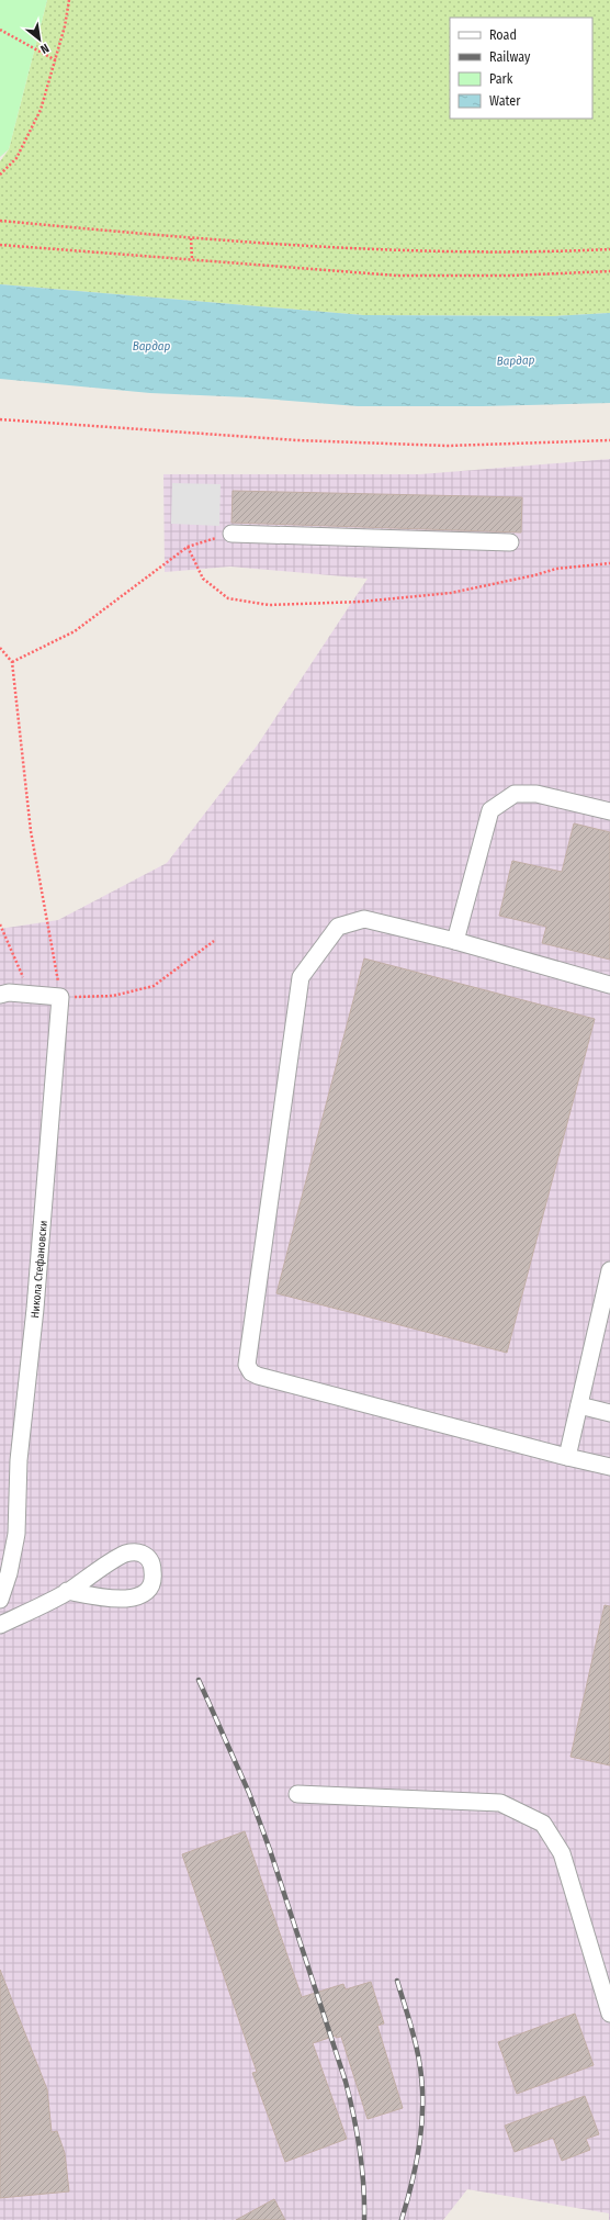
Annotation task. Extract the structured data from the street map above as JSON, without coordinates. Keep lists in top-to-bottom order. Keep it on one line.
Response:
{"streets":{"street":["Никола Стефановски"]},"water":["Вардар"],"legend":["Road","Railway","Park","Water"],"north":"bottom right"}
